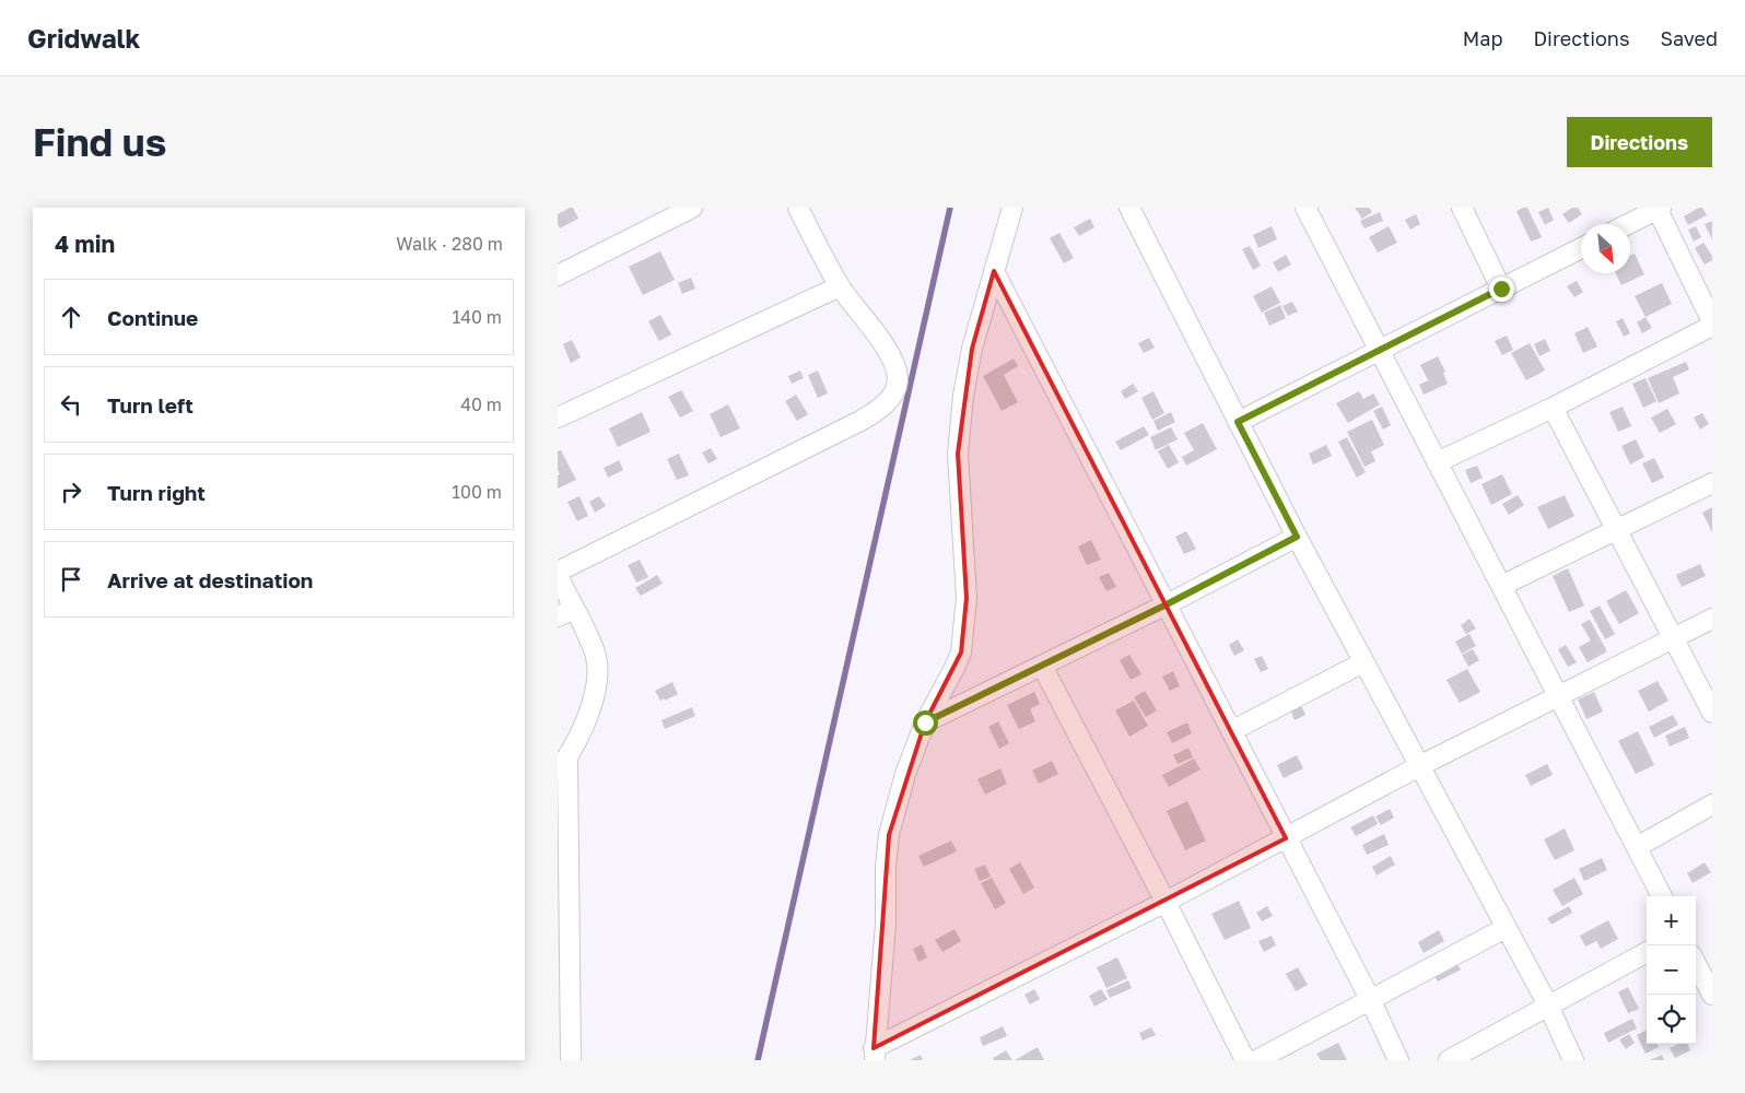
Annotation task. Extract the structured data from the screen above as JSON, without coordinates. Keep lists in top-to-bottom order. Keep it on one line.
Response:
{"north":"bottom right","page":{"header":"Gridwalk","nav":["Map","Directions","Saved"],"buttons":"Directions","title":"Find us","heading":["4 min","Walk · 280 m"],"list":[["Continue","140 m"],["Turn left","40 m"],["Turn right","100 m"],"Arrive at destination"],"map_buttons":["+","−"]}}
